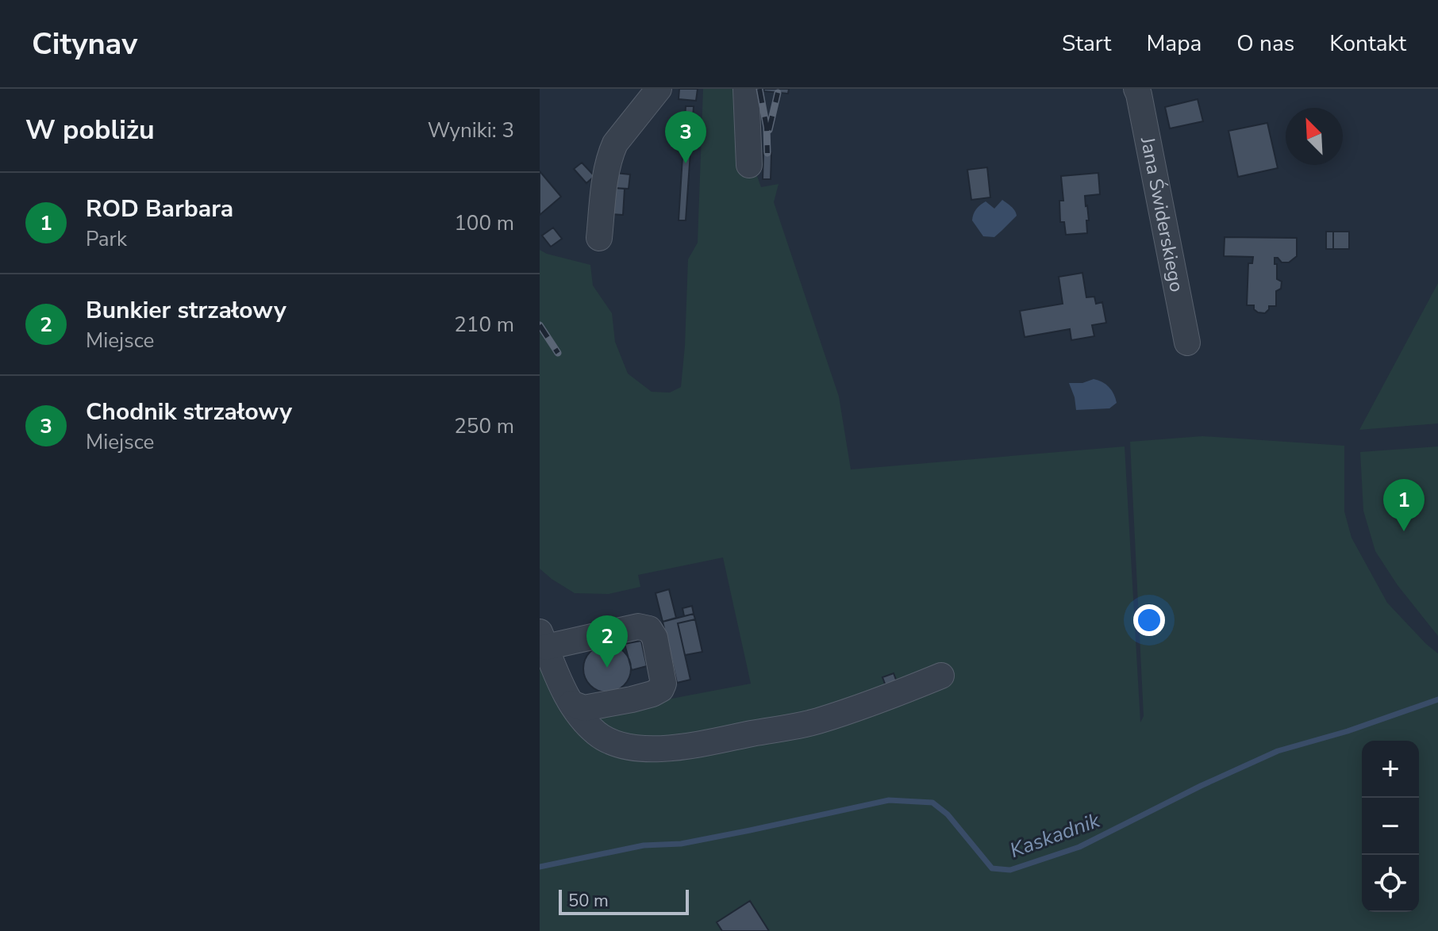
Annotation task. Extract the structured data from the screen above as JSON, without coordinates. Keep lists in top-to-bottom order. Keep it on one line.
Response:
{"streets":{"street":["Jana Świderskiego"]},"water":["Kaskadnik"],"scale_bar":"50 m","north":"top left","page":{"header":"Citynav","nav":["Start","Mapa","O nas","Kontakt"],"heading":["W pobliżu","Wyniki: 3"],"pins":["3","1","2"],"list":[{"mark":"1","name":"ROD Barbara","note":"Park","value":"100 m"},{"mark":"2","name":"Bunkier strzałowy","note":"Miejsce","value":"210 m"},{"mark":"3","name":"Chodnik strzałowy","note":"Miejsce","value":"250 m"}],"map_buttons":["+","−"],"scale":"50 m"}}
